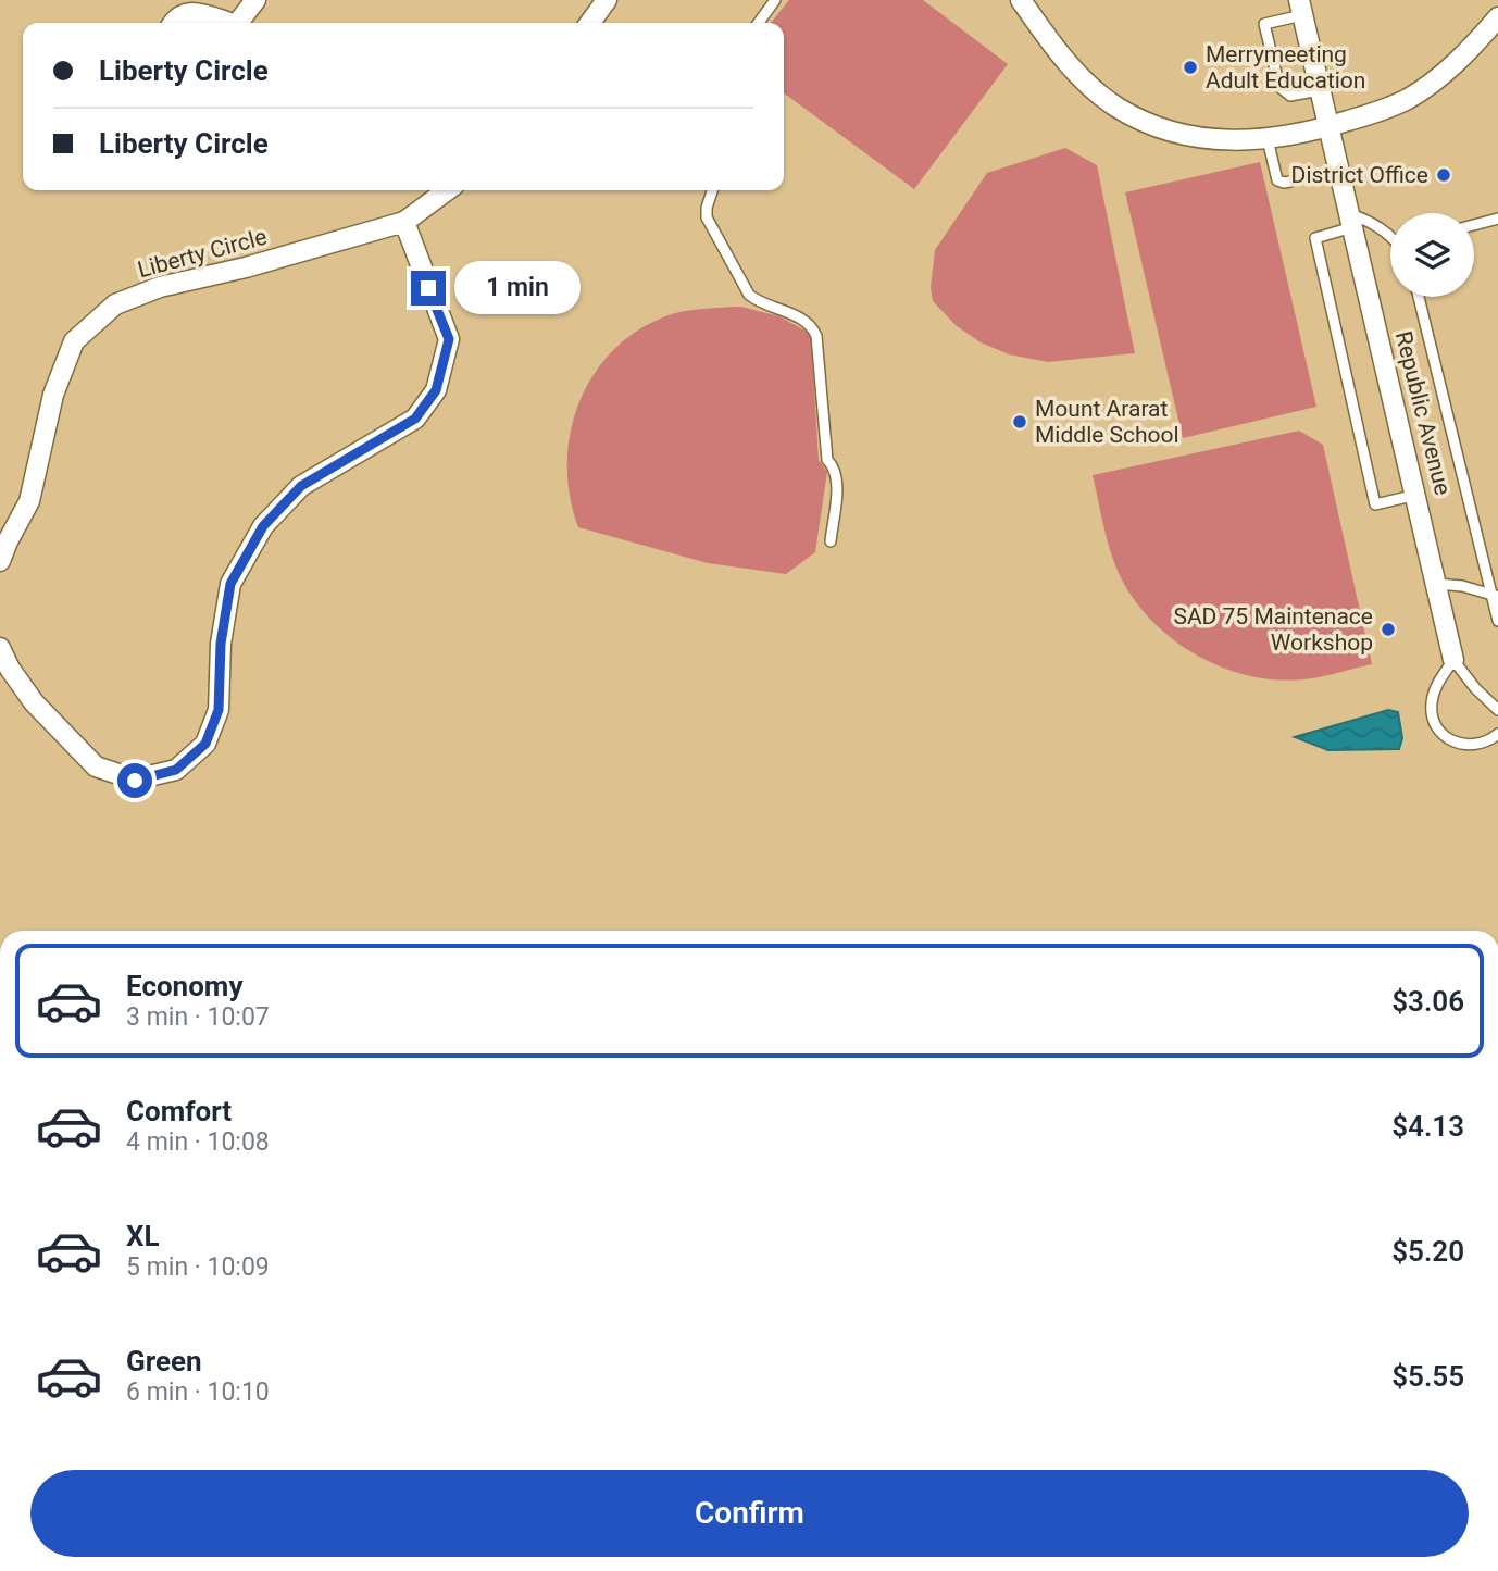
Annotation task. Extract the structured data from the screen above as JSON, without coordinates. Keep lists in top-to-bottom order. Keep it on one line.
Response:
{"streets":{"street":["Liberty Circle","Republic Avenue"]},"places":["Merrymeeting Adult Education","District Office","Mount Ararat Middle School","SAD 75 Maintenace Workshop"],"page":{"banner":["Liberty Circle","Liberty Circle"],"bubble":"1 min","list":[{"name":"Economy","note":"3 min · 10:07","value":"$3.06"},{"name":"Comfort","note":"4 min · 10:08","value":"$4.13"},{"name":"XL","note":"5 min · 10:09","value":"$5.20"},{"name":"Green","note":"6 min · 10:10","value":"$5.55"}],"buttons":"Confirm"}}
